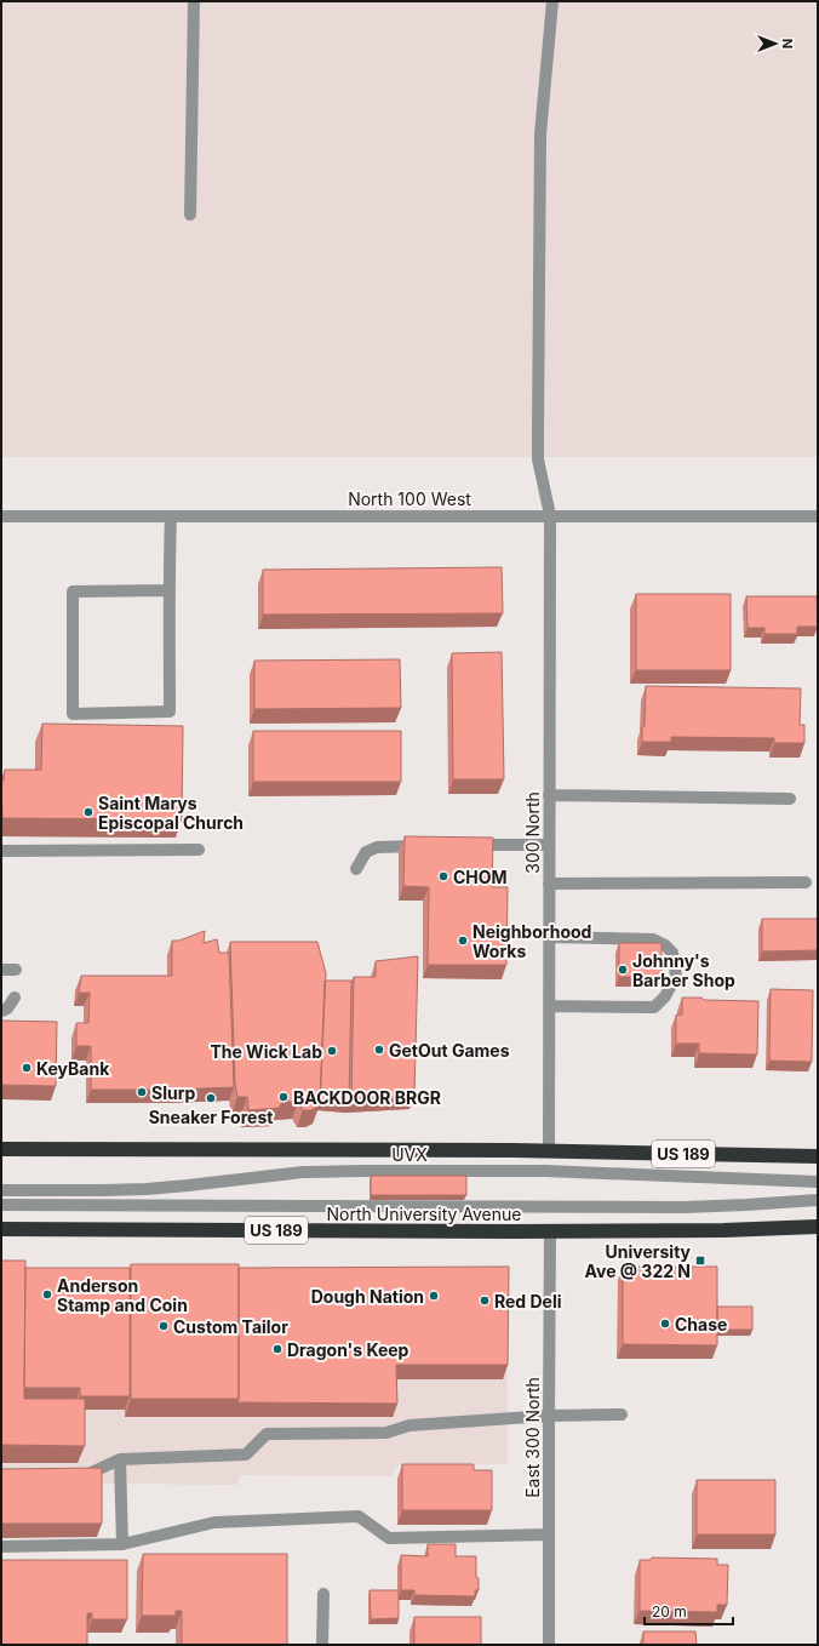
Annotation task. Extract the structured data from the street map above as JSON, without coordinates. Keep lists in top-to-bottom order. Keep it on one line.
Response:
{"streets":{"highway":["US 189","North University Avenue"],"street":["North 100 West","300 North","UVX","East 300 North"]},"crossings":[["North 100 West","300 North"],["300 North","US 189"],["North University Avenue","East 300 North"]],"places":{"other":["Saint Marys Episcopal Church","CHOM","Neighborhood Works","Johnny's Barber Shop","GetOut Games","The Wick Lab","KeyBank","Slurp","BACKDOOR BRGR","Sneaker Forest","Anderson Stamp and Coin","Dough Nation","Red Deli","Chase","Custom Tailor","Dragon's Keep"],"transit":["University Ave @ 322 N"]},"scale_bar":"20 m","north":"right"}
